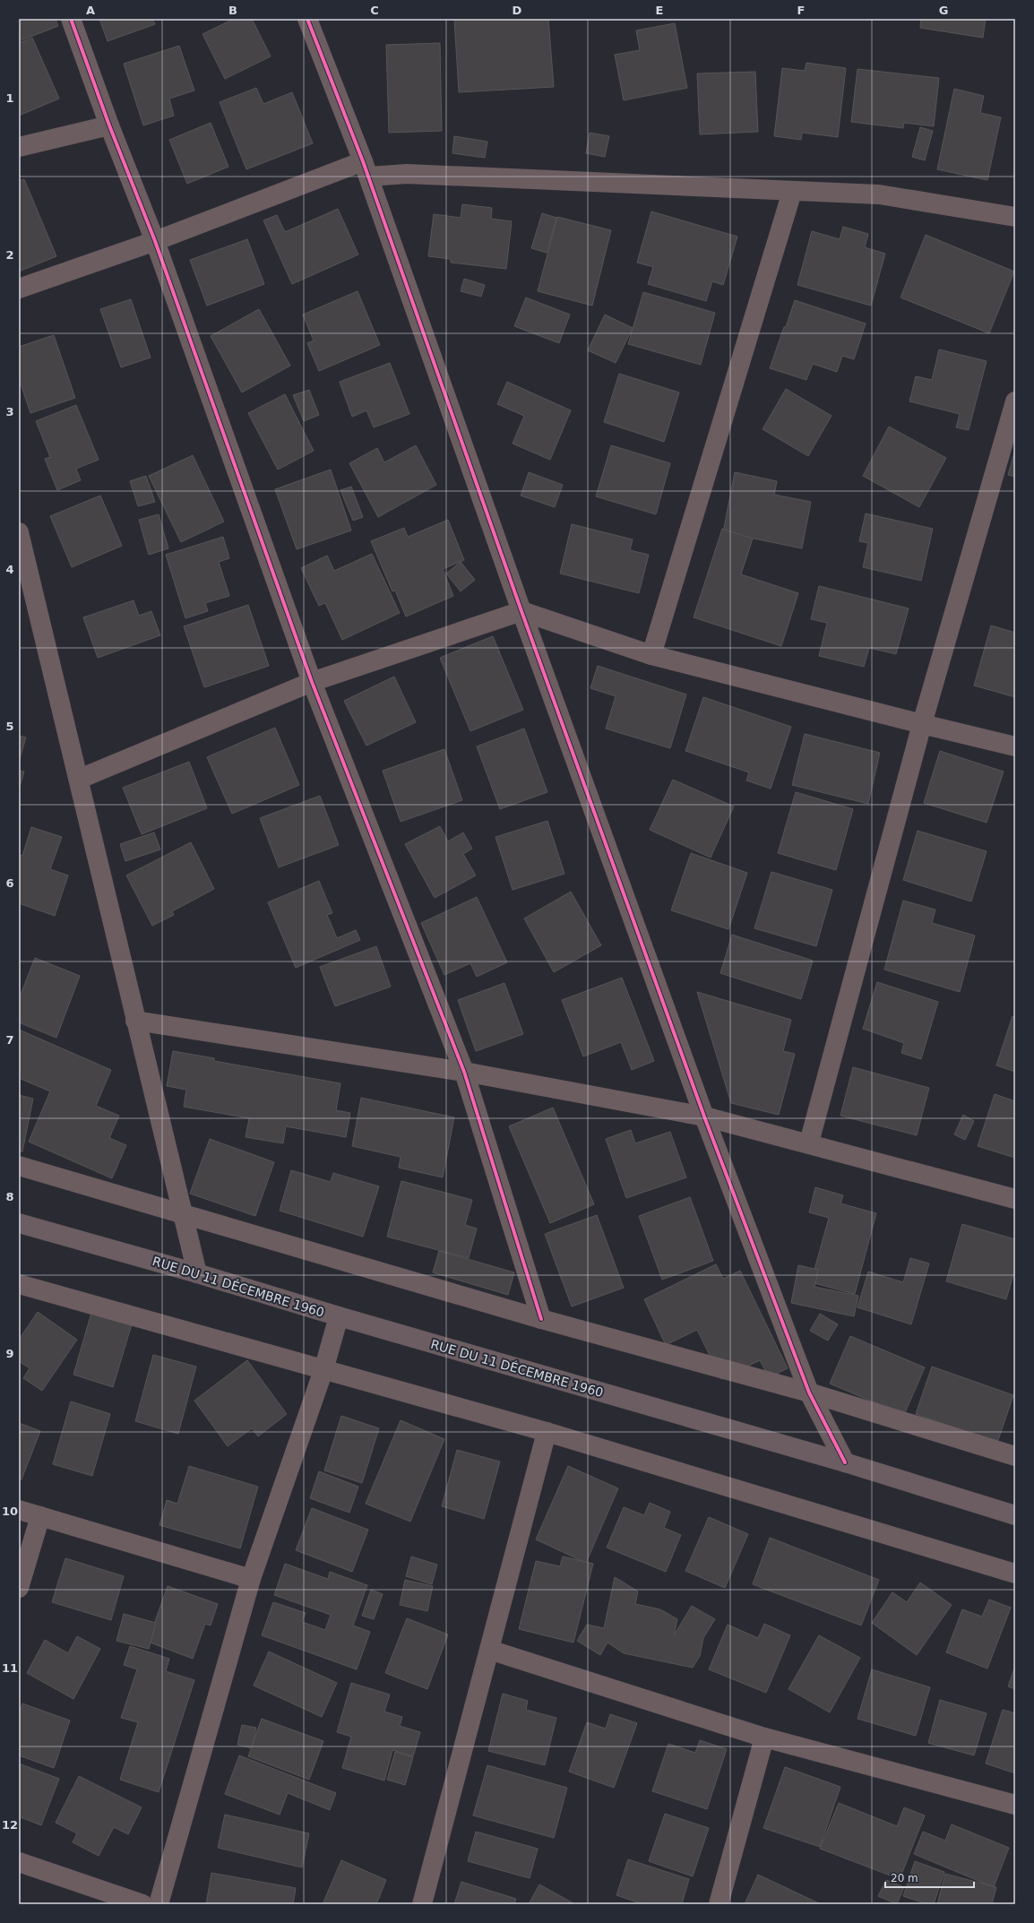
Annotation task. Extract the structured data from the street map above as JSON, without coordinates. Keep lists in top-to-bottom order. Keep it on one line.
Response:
{"streets":{"main road":["RUE DU 11 DÉCEMBRE 1960"]},"scale_bar":"20 m","grid":{"columns":["A","B","C","D","E","F","G"],"rows":["1","2","3","4","5","6","7","8","9","10","11","12"]}}
